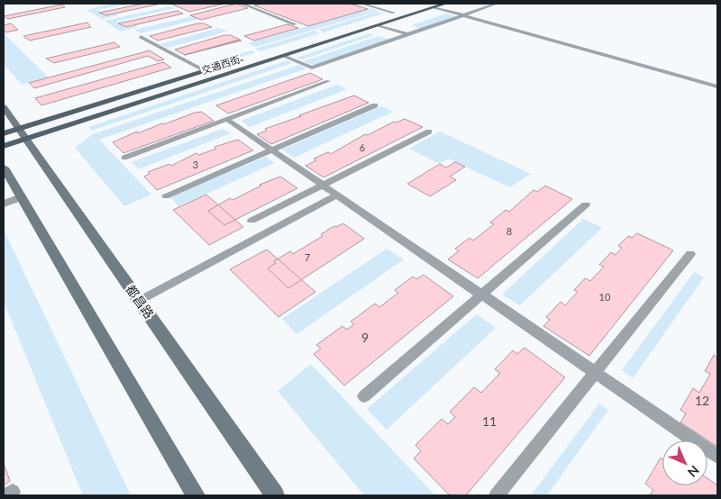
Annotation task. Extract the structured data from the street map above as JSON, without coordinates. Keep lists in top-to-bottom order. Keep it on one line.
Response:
{"streets":{"main road":["交通西街","都昌路"]},"crossings":[["交通西街","都昌路"]],"house_numbers":["6","3","8","7","10","9","12","11"],"north":"bottom right"}
